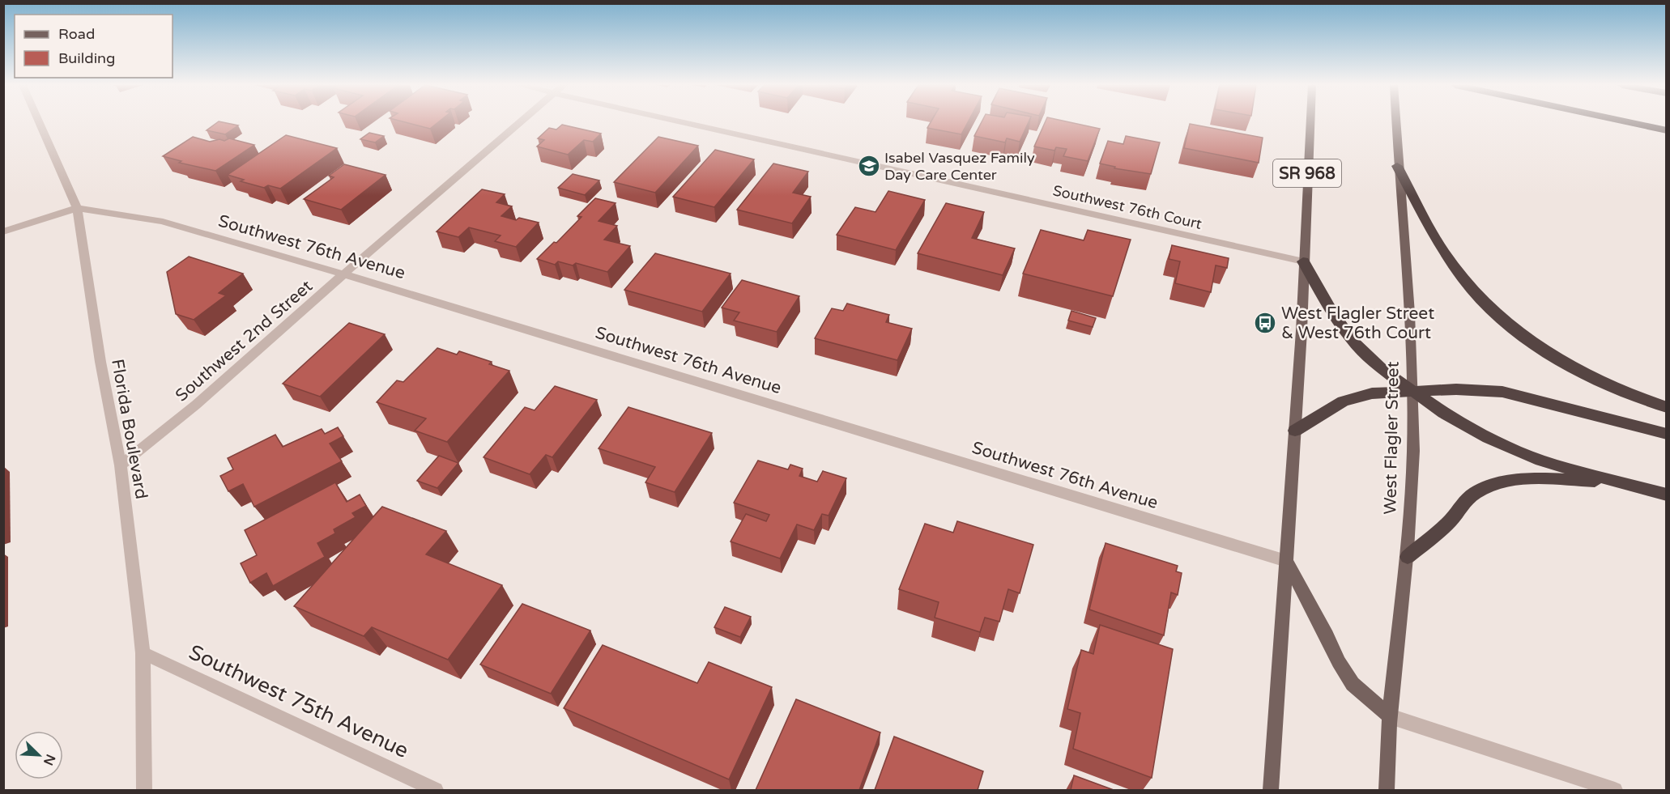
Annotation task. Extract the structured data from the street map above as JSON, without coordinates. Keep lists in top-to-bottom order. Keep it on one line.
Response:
{"streets":{"main road":["SR 968","West Flagler Street"],"street":["Southwest 76th Court","Southwest 76th Avenue","Southwest 2nd Street","Florida Boulevard","Southwest 75th Avenue"]},"crossings":[["SR 968","Southwest 76th Court"],["SR 968","Southwest 76th Avenue"],["Southwest 76th Avenue","Southwest 2nd Street"],["Southwest 76th Avenue","Florida Boulevard"],["Southwest 2nd Street","Florida Boulevard"],["Florida Boulevard","Southwest 75th Avenue"]],"places":{"school or university":["Isabel Vasquez Family Day Care Center"],"bus stop":["West Flagler Street & West 76th Court"]},"legend":["Road","Building"],"north":"bottom right"}
